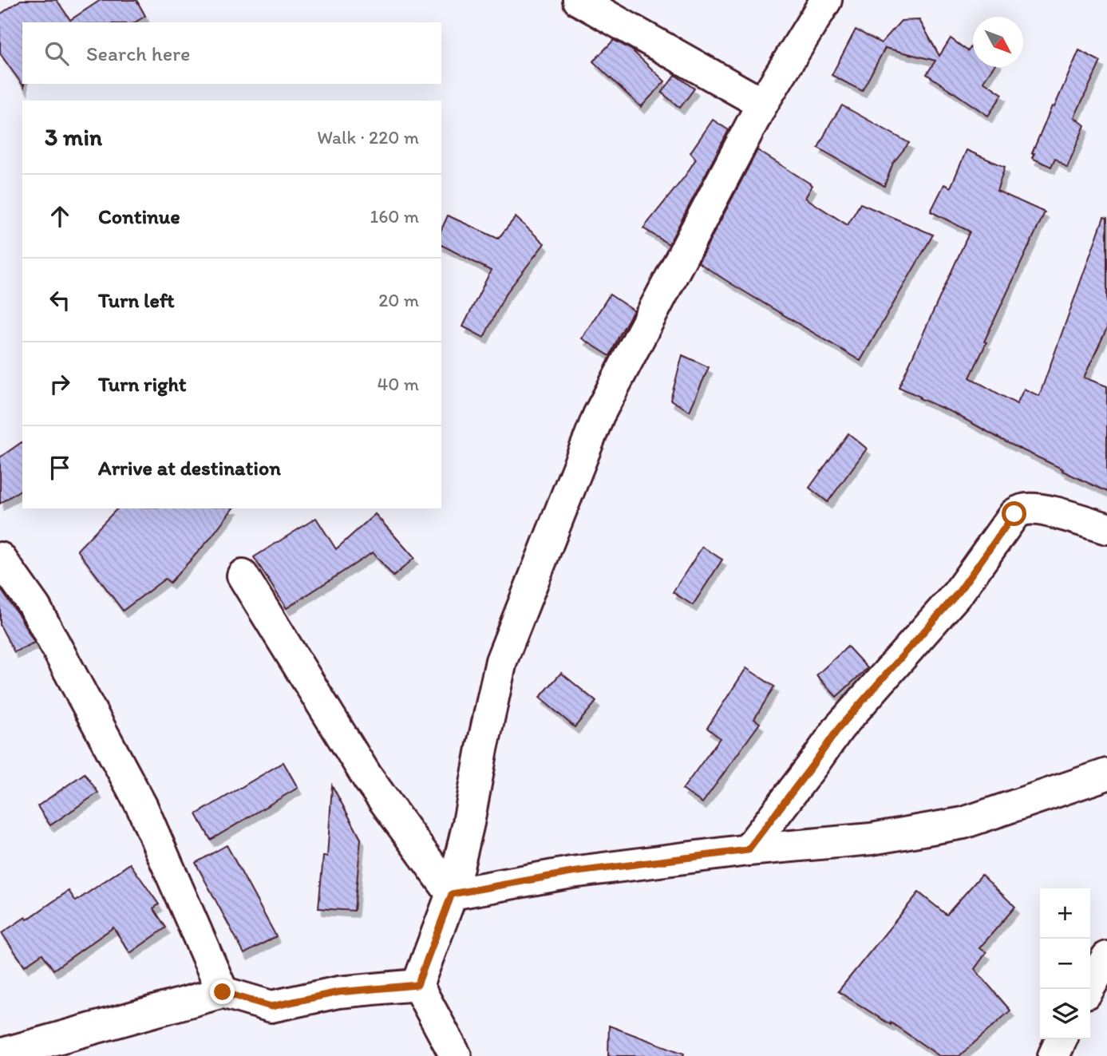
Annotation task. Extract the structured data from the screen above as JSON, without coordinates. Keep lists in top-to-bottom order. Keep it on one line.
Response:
{"north":"bottom right","page":{"search":"Search here","heading":["3 min","Walk · 220 m"],"list":[["Continue","160 m"],["Turn left","20 m"],["Turn right","40 m"],"Arrive at destination"],"map_buttons":["+","−"]}}
